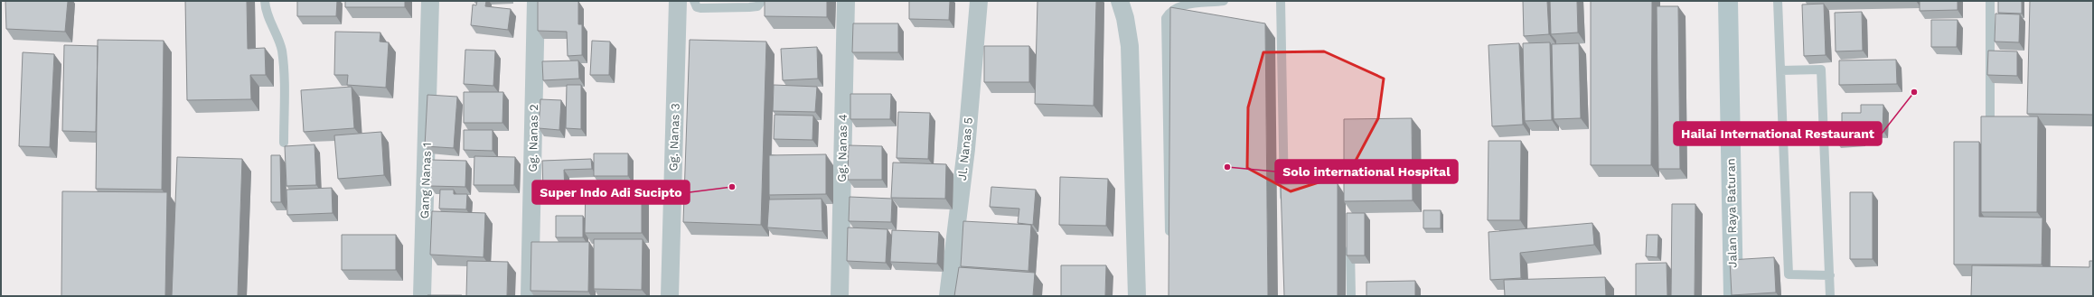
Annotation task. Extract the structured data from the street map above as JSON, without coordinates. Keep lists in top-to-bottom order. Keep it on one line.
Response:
{"streets":{"main road":["Jalan Raya Baturan"],"street":["Gg. Nanas 3","Gg. Nanas 2","Gg. Nanas 4","Jl. Nanas 5","Gang Nanas 1"]},"places":["Hailai International Restaurant","Solo international Hospital","Super Indo Adi Sucipto"]}
